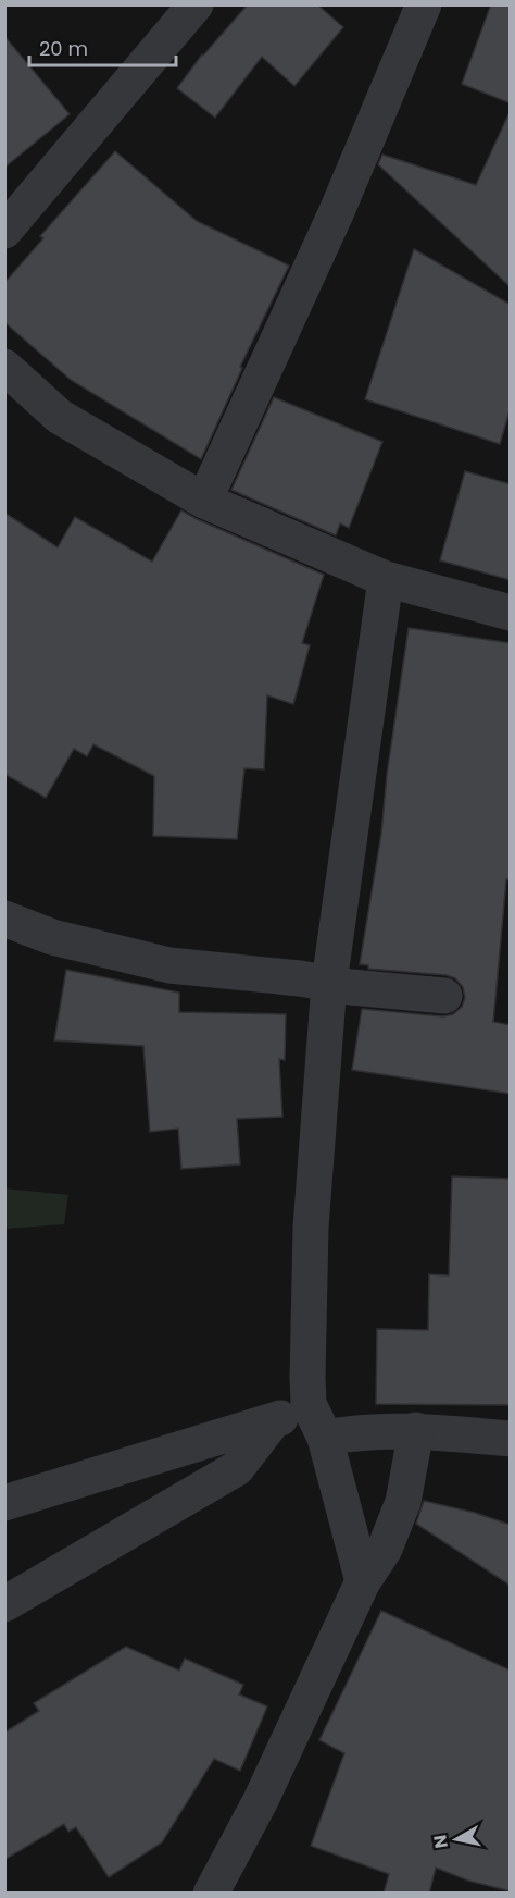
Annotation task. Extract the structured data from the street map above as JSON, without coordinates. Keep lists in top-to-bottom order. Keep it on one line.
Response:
{"scale_bar":"20 m","north":"left"}
